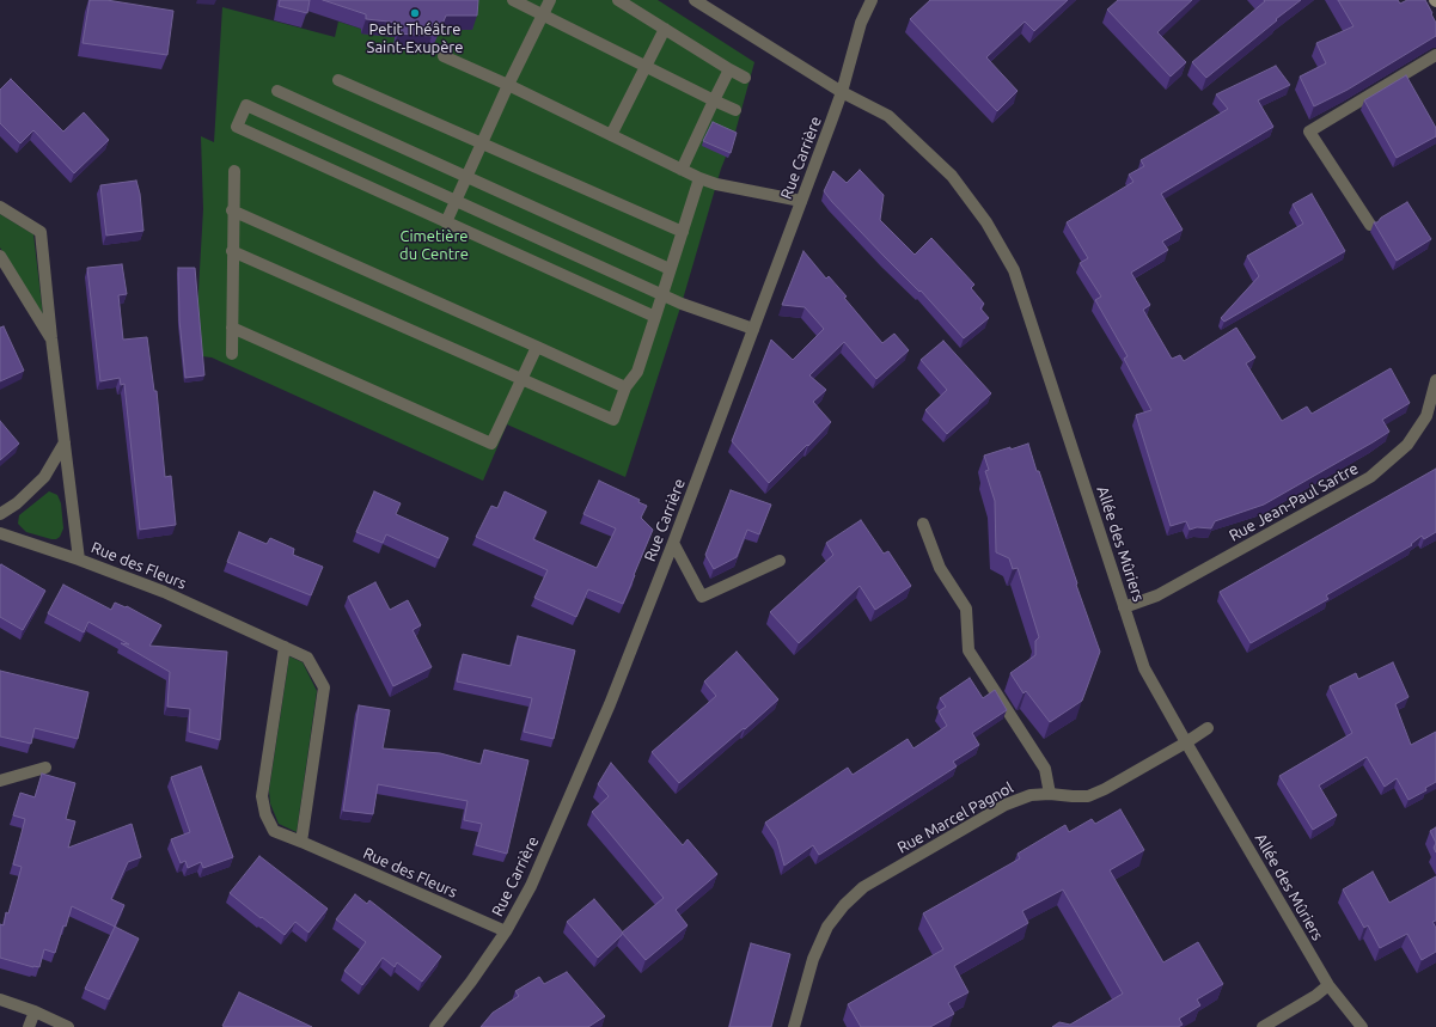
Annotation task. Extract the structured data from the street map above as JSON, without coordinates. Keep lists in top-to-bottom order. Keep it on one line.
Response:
{"streets":{"street":["Rue Carrière","Rue Jean-Paul Sartre","Allée des Mûriers","Rue des Fleurs","Rue Marcel Pagnol"]},"crossings":[["Rue Carrière","Allée des Mûriers"],["Rue Carrière","Rue des Fleurs"],["Rue Jean-Paul Sartre","Allée des Mûriers"],["Allée des Mûriers","Rue Marcel Pagnol"]],"parks":["Cimetière du Centre"],"places":["Petit Théâtre Saint-Exupère"]}
